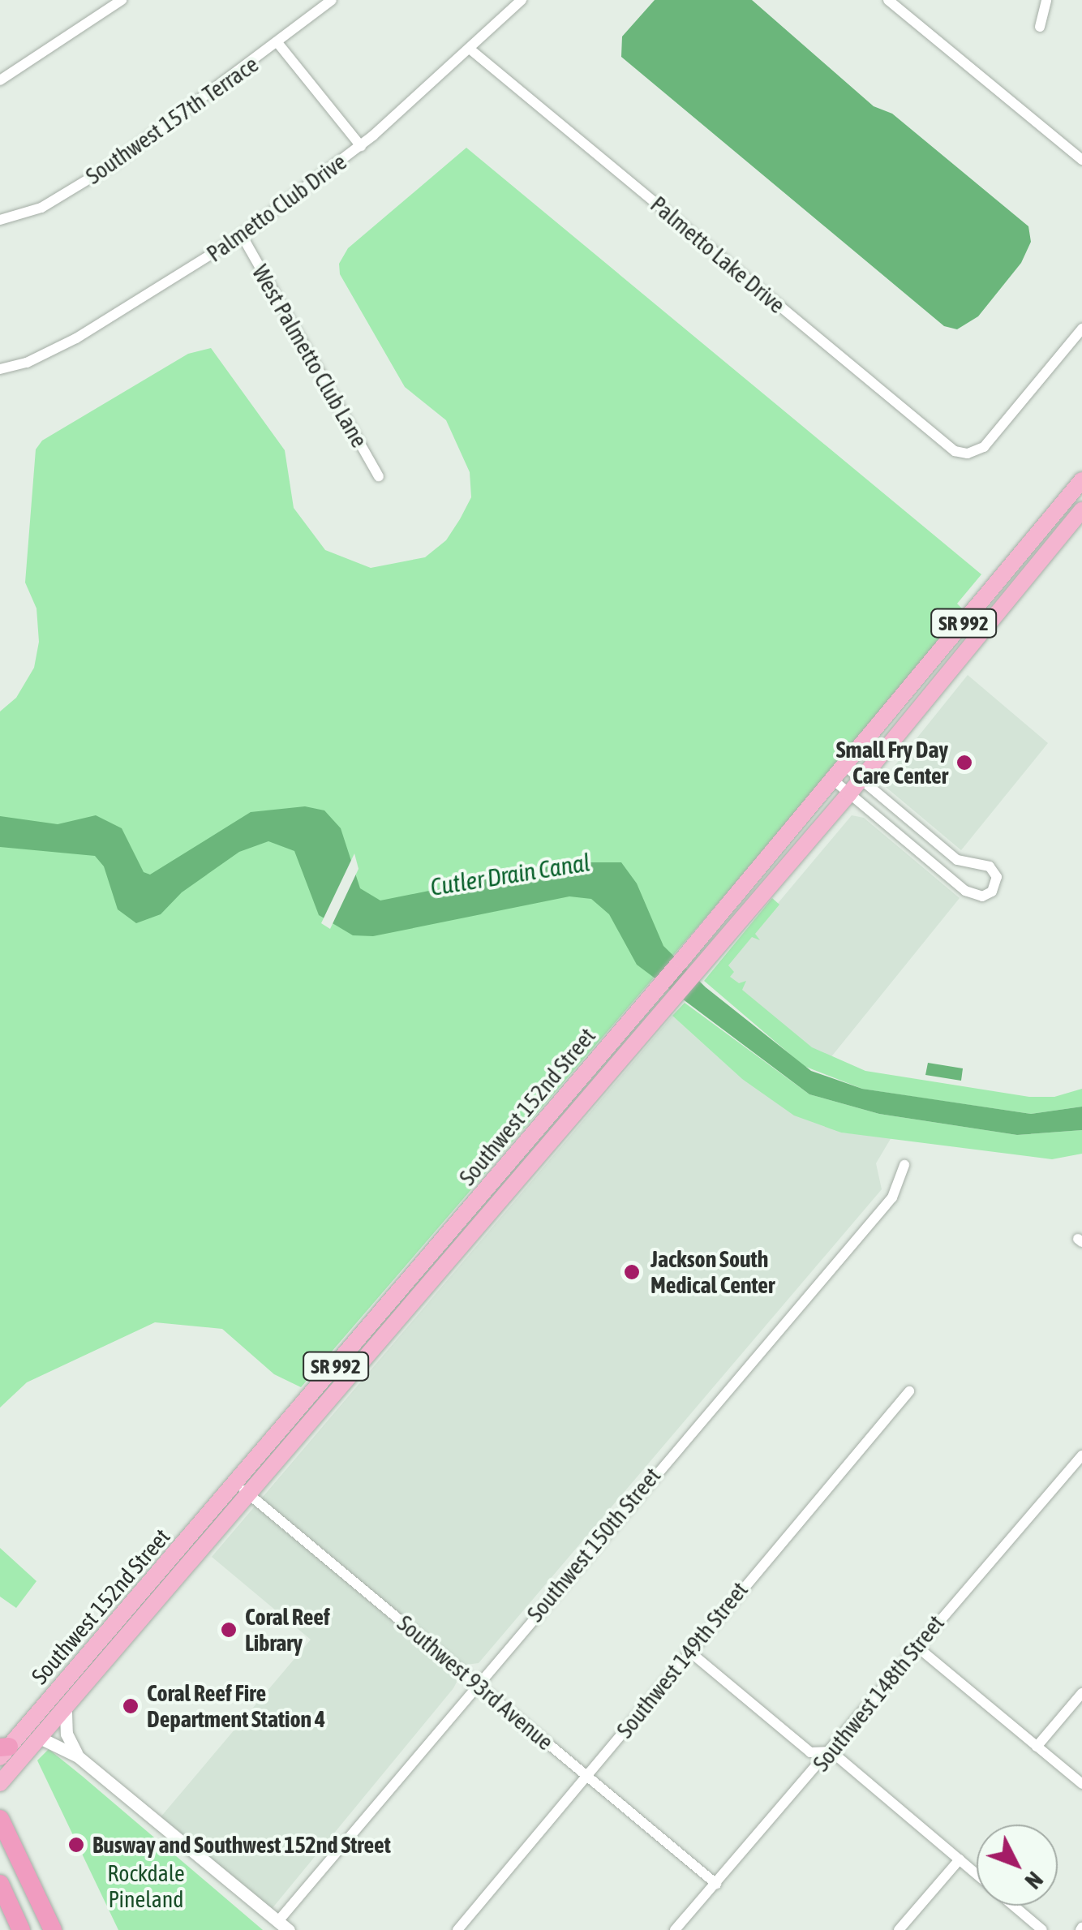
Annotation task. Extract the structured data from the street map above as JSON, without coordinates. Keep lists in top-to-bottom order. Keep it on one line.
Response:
{"streets":{"main road":["SR 992","Southwest 152nd Street"],"street":["Southwest 157th Terrace","Palmetto Club Drive","Palmetto Lake Drive","West Palmetto Club Lane","Southwest 150th Street","Southwest 149th Street","Southwest 93rd Avenue","Southwest 148th Street"]},"crossings":[["Palmetto Club Drive","Palmetto Lake Drive"],["Palmetto Club Drive","West Palmetto Club Lane"],["Southwest 152nd Street","Southwest 93rd Avenue"],["Southwest 150th Street","Southwest 93rd Avenue"],["Southwest 149th Street","Southwest 93rd Avenue"],["Southwest 93rd Avenue","Southwest 148th Street"]],"water":["Cutler Drain Canal"],"parks":["Rockdale Pineland"],"places":["Small Fry Day Care Center","Jackson South Medical Center","Coral Reef Library","Coral Reef Fire Department Station 4","Busway and Southwest 152nd Street"],"north":"bottom right"}
